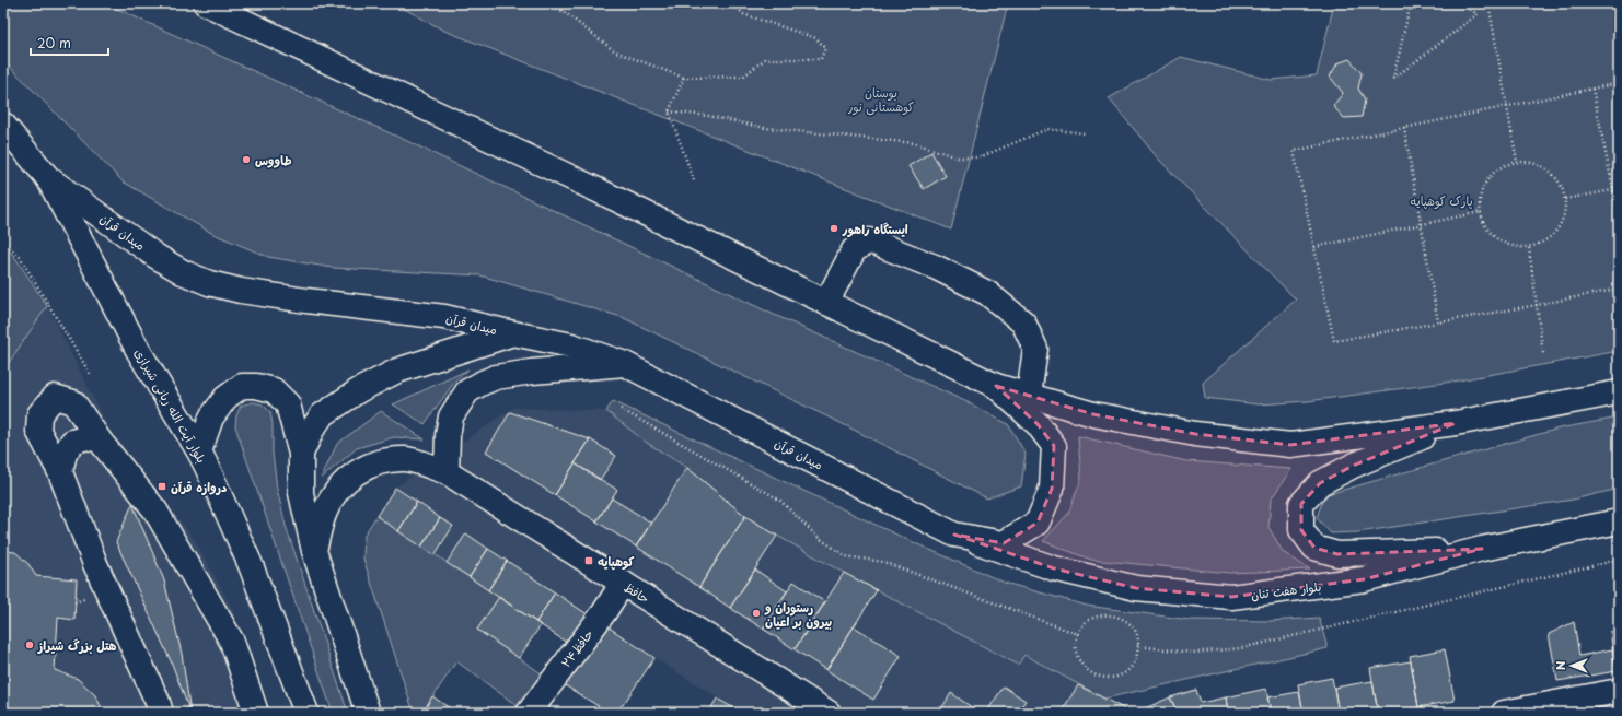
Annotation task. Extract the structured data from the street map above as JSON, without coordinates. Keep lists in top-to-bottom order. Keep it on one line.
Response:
{"streets":{"main road":["میدان قرآن","بلوار آیت الله ربانی شیرازی","بلوار هفت تنان","حافظ","حافظ۲۴"]},"crossings":[["میدان قرآن","بلوار آیت الله ربانی شیرازی"],["میدان قرآن","بلوار هفت تنان"],["حافظ","حافظ۲۴"]],"parks":["بوستان کوهستانی نور","پارک کوهپایه"],"places":{"other":["طاووس","ایستگاه راهور","رستوران و بیرون بر اعيان","هتل بزرگ شیراز"],"transit":["دروازه قرآن","کوهپایه"]},"scale_bar":"20 m","north":"left"}
